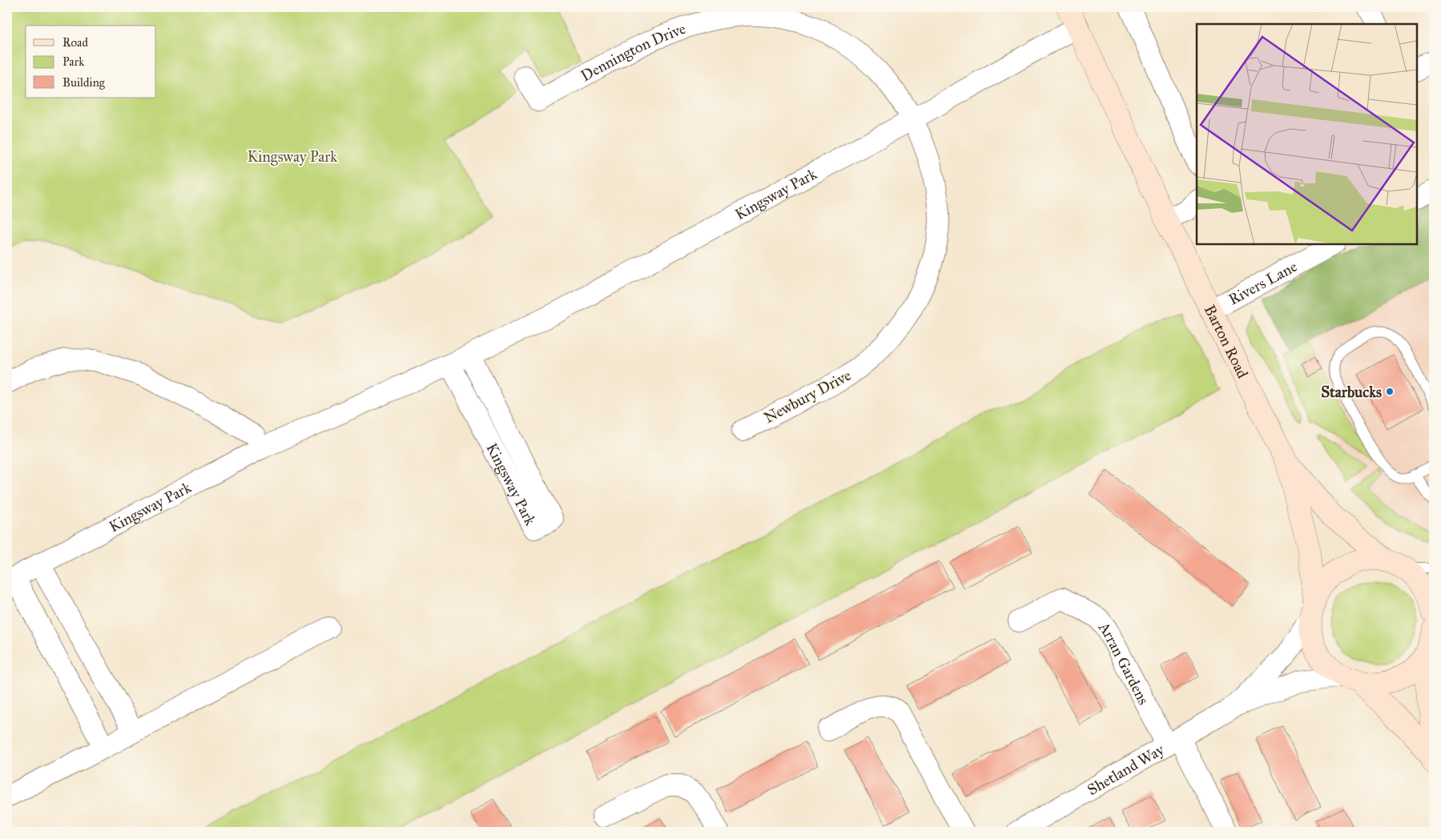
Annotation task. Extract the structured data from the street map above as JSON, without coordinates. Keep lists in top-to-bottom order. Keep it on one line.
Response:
{"streets":{"main road":["Barton Road"],"street":["Dennington Drive","Kingsway Park","Rivers Lane","Newbury Drive","Arran Gardens","Shetland Way"]},"crossings":[["Dennington Drive","Kingsway Park"],["Dennington Drive","Newbury Drive"],["Kingsway Park","Barton Road"],["Kingsway Park","Newbury Drive"],["Rivers Lane","Barton Road"],["Barton Road","Shetland Way"],["Arran Gardens","Shetland Way"]],"parks":["Kingsway Park"],"places":["Starbucks"],"legend":["Road","Park","Building"]}
